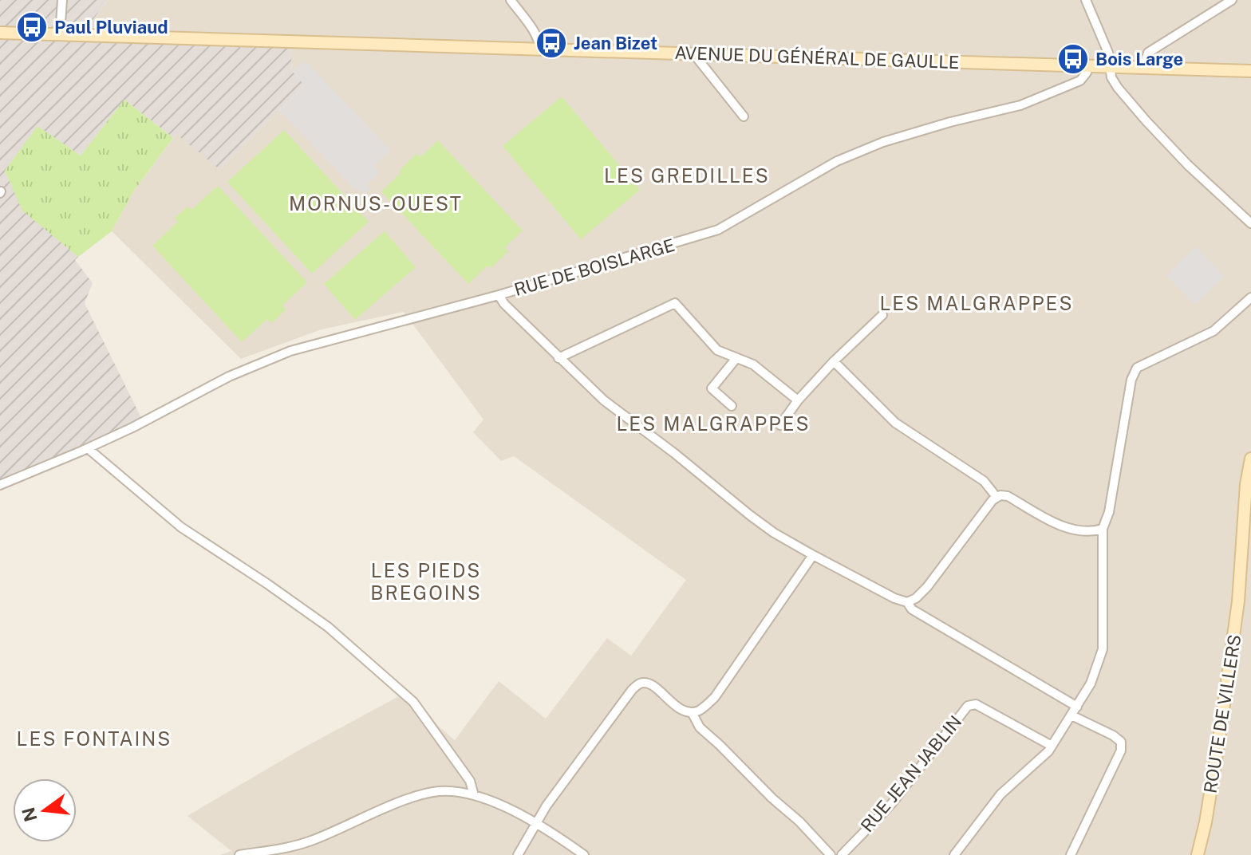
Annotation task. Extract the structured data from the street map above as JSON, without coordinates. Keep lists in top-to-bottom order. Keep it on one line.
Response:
{"streets":{"main road":["AVENUE DU GÉNÉRAL DE GAULLE","ROUTE DE VILLERS"],"street":["RUE DE BOISLARGE","RUE JEAN JABLIN"]},"crossings":[["AVENUE DU GÉNÉRAL DE GAULLE","RUE DE BOISLARGE"]],"districts":["LES GREDILLES","MORNUS-OUEST","LES MALGRAPPES","LES MALGRAPPES","LES PIEDS BREGOINS","LES FONTAINS"],"places":{"bus stop":["Paul Pluviaud","Jean Bizet","Bois Large"]},"north":"left"}
